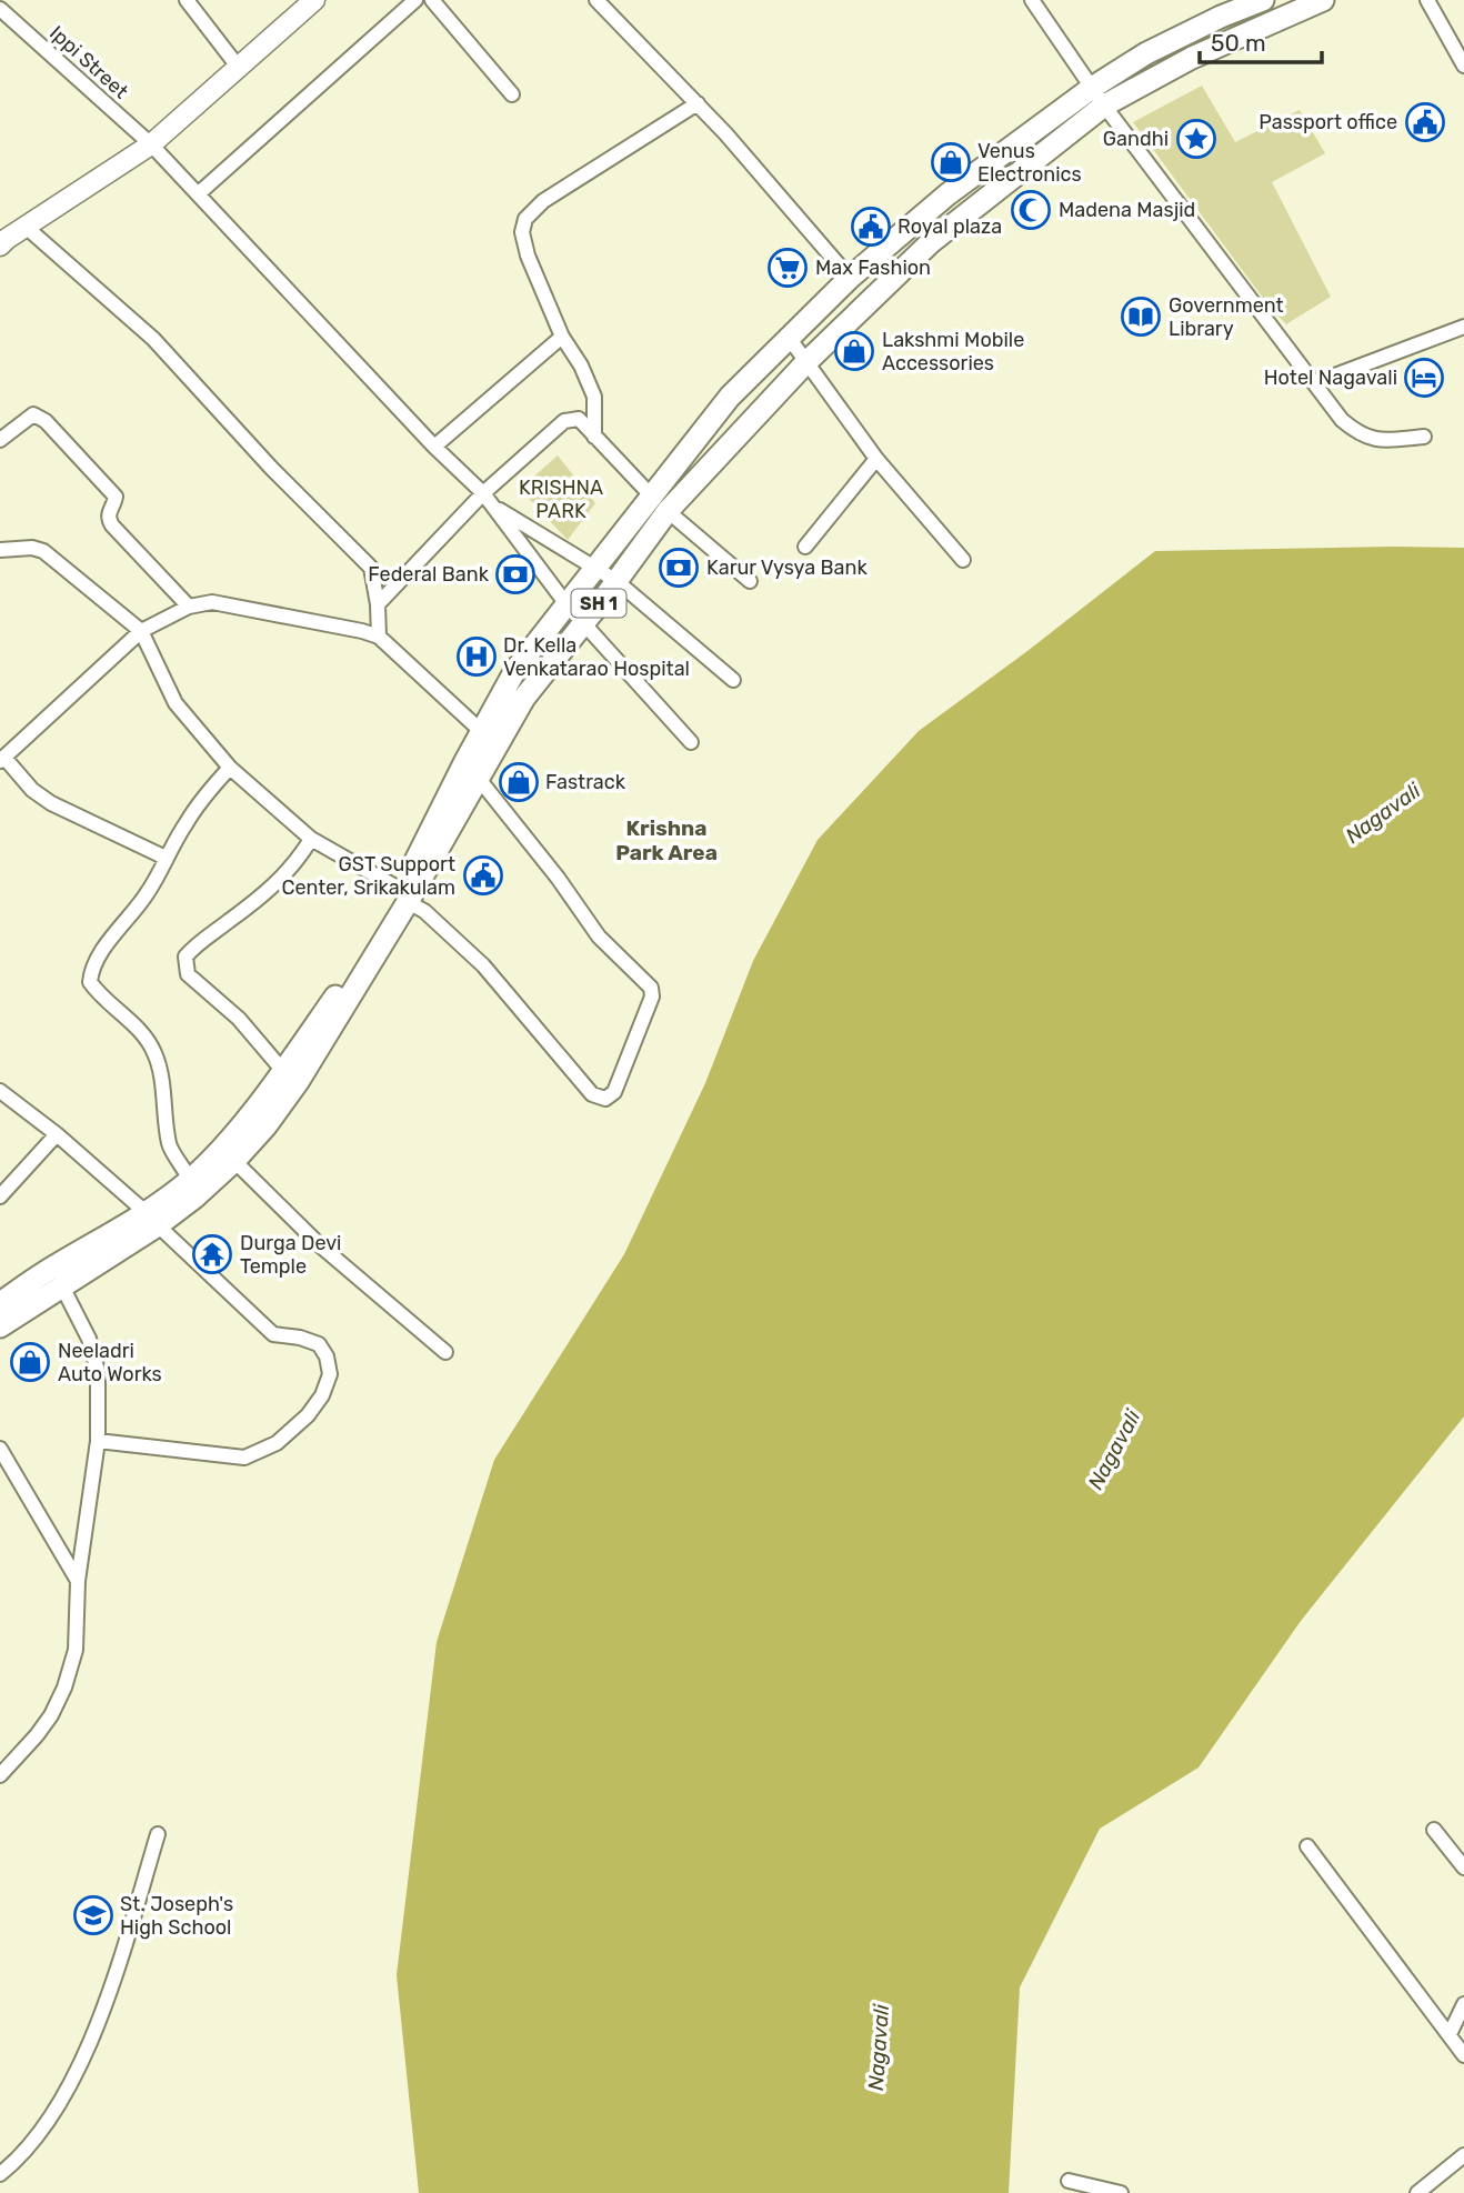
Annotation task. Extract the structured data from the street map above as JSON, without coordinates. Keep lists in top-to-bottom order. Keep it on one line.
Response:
{"streets":{"main road":["SH 1"],"street":["Ippi Street"]},"crossings":[["Ippi Street","SH 1"]],"districts":["Krishna Park Area"],"water":["Nagavali"],"parks":["KRISHNA PARK"],"places":{"public building":["Passport office","Royal plaza","GST Support Center, Srikakulam"],"place":["Gandhi"],"shop":["Venus Electronics","Lakshmi Mobile Accessories","Fastrack","Neeladri Auto Works"],"mosque":["Madena Masjid"],"supermarket":["Max Fashion"],"library":["Government Library"],"hotel":["Hotel Nagavali"],"bank":["Karur Vysya Bank","Federal Bank"],"hospital":["Dr. Kella Venkatarao Hospital"],"temple":["Durga Devi Temple"],"school or university":["St. Joseph's High School"]},"scale_bar":"50 m"}
